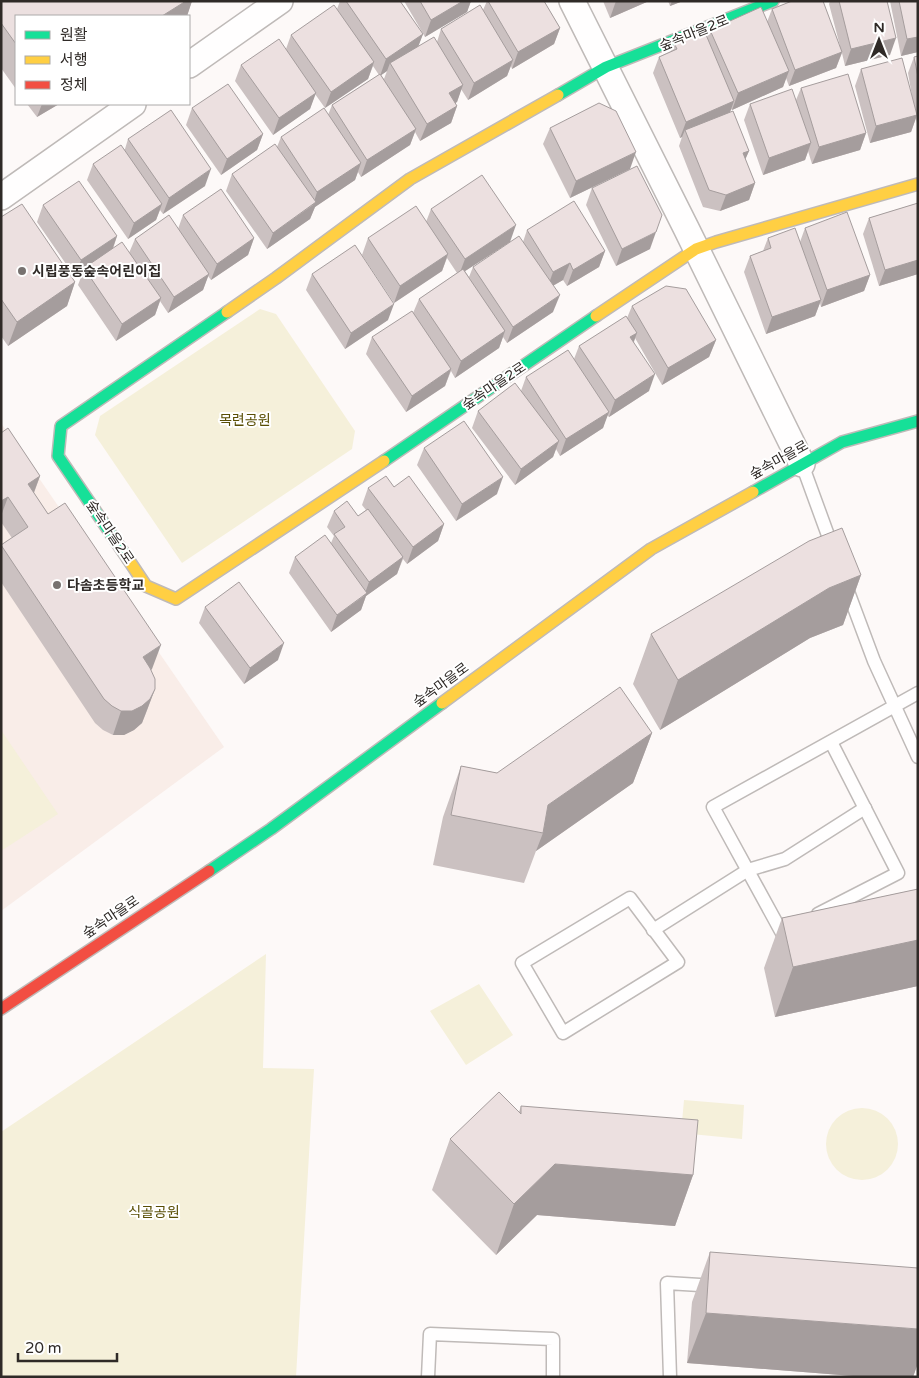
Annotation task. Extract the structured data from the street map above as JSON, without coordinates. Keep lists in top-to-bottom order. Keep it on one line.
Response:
{"streets":{"street":["숲속마을2로","숲속마을로"]},"parks":["목련공원","식골공원"],"places":["시립풍동숲속어린이집","다솜초등학교"],"legend":["원활","서행","정체"],"scale_bar":"20 m","north":"top"}
